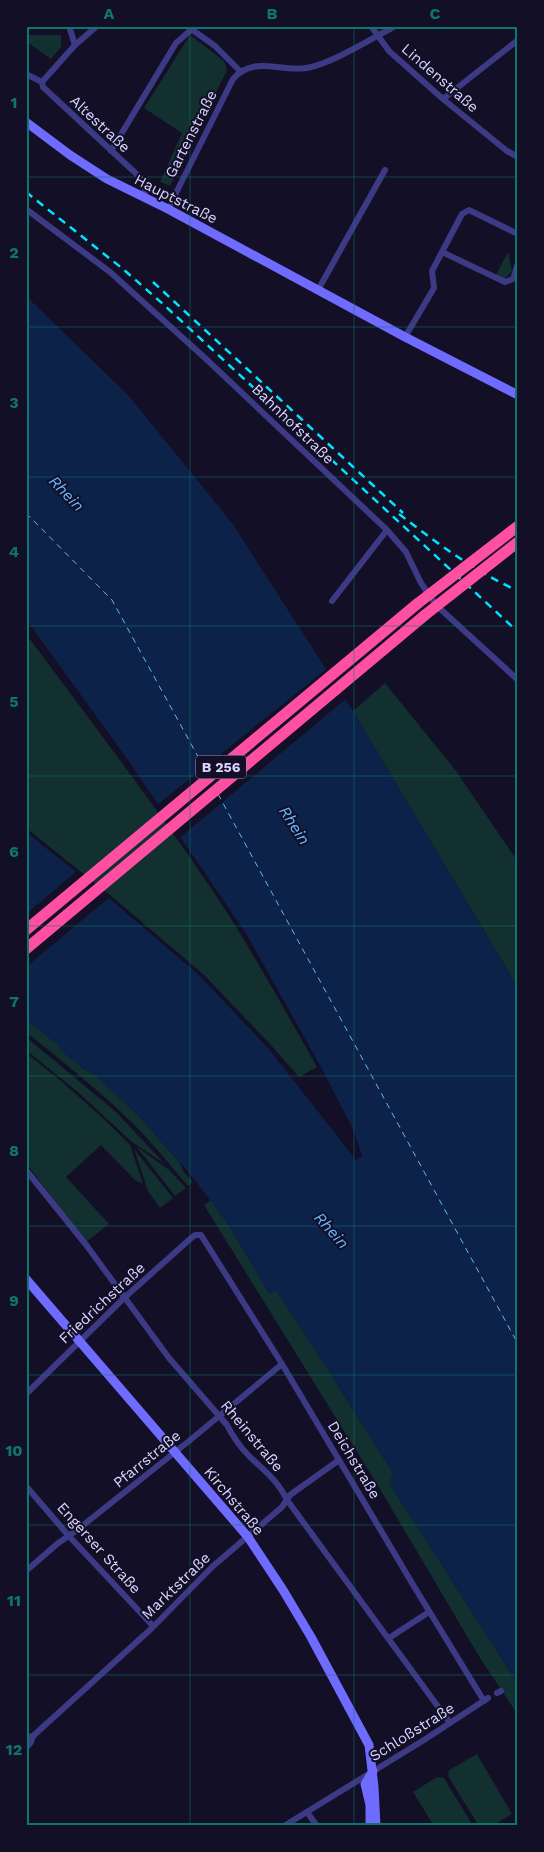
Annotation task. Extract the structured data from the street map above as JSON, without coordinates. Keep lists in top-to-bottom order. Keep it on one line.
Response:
{"streets":{"highway":["B 256"],"street":["Lindenstraße","Altestraße","Gartenstraße","Hauptstraße","Bahnhofstraße","Friedrichstraße","Rheinstraße","Pfarrstraße","Deichstraße","Kirchstraße","Engerser Straße","Marktstraße","Schloßstraße"]},"crossings":[["Altestraße","Hauptstraße"],["Gartenstraße","Hauptstraße"],["Friedrichstraße","Rheinstraße"],["Friedrichstraße","Deichstraße"],["Friedrichstraße","Kirchstraße"],["Rheinstraße","Pfarrstraße"],["Rheinstraße","Marktstraße"],["Rheinstraße","Schloßstraße"],["Pfarrstraße","Deichstraße"],["Pfarrstraße","Kirchstraße"],["Pfarrstraße","Engerser Straße"],["Deichstraße","Marktstraße"],["Deichstraße","Schloßstraße"],["Kirchstraße","Marktstraße"],["Kirchstraße","Schloßstraße"],["Engerser Straße","Marktstraße"]],"water":["Rhein"],"grid":{"columns":["A","B","C"],"rows":["1","2","3","4","5","6","7","8","9","10","11","12"]}}
